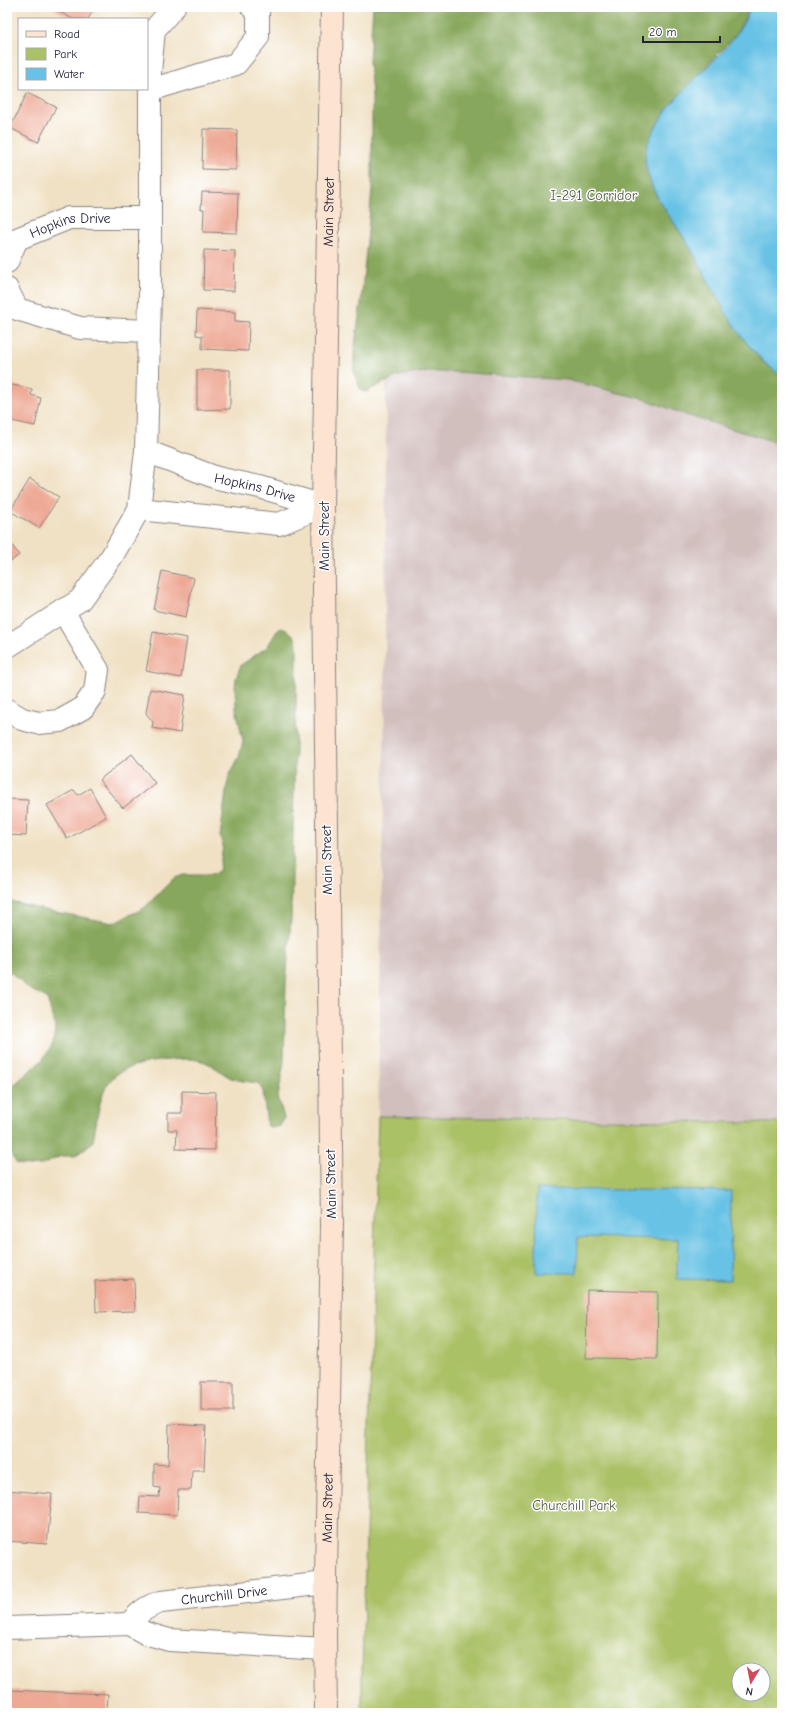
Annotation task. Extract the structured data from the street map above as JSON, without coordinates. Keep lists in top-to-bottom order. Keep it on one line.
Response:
{"streets":{"main road":["Main Street"],"street":["Hopkins Drive","Churchill Drive"]},"crossings":[["Main Street","Hopkins Drive"],["Main Street","Churchill Drive"]],"parks":["I-291 Corridor","Churchill Park"],"legend":["Road","Park","Water"],"scale_bar":"20 m","north":"bottom"}
